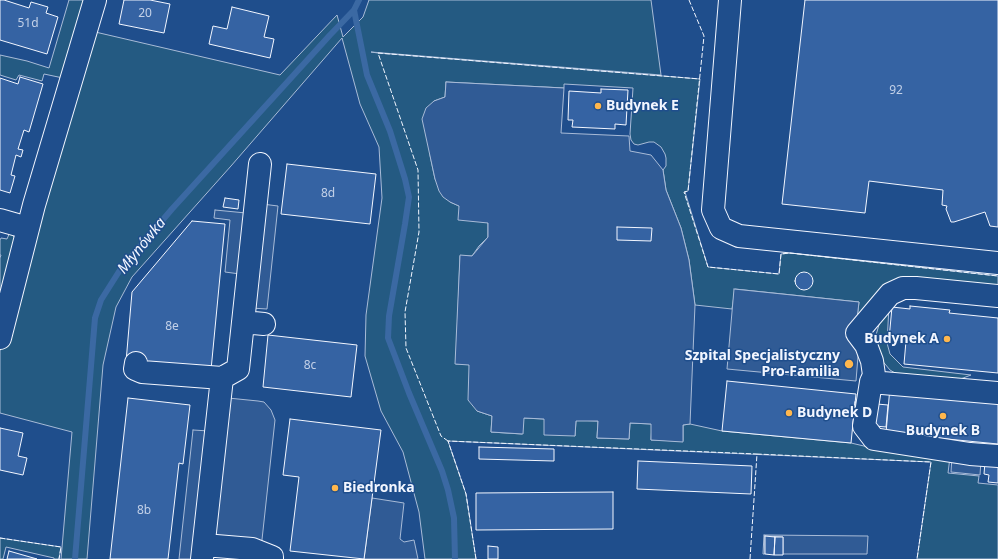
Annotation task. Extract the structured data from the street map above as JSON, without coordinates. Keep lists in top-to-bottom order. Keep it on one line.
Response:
{"water":["Młynówka"],"places":["Budynek E","Budynek A","Szpital Specjalistyczny Pro-Familia","Budynek D","Budynek B","Biedronka"],"house_numbers":["20","51d","92","8d","8e","8c","8b"]}
